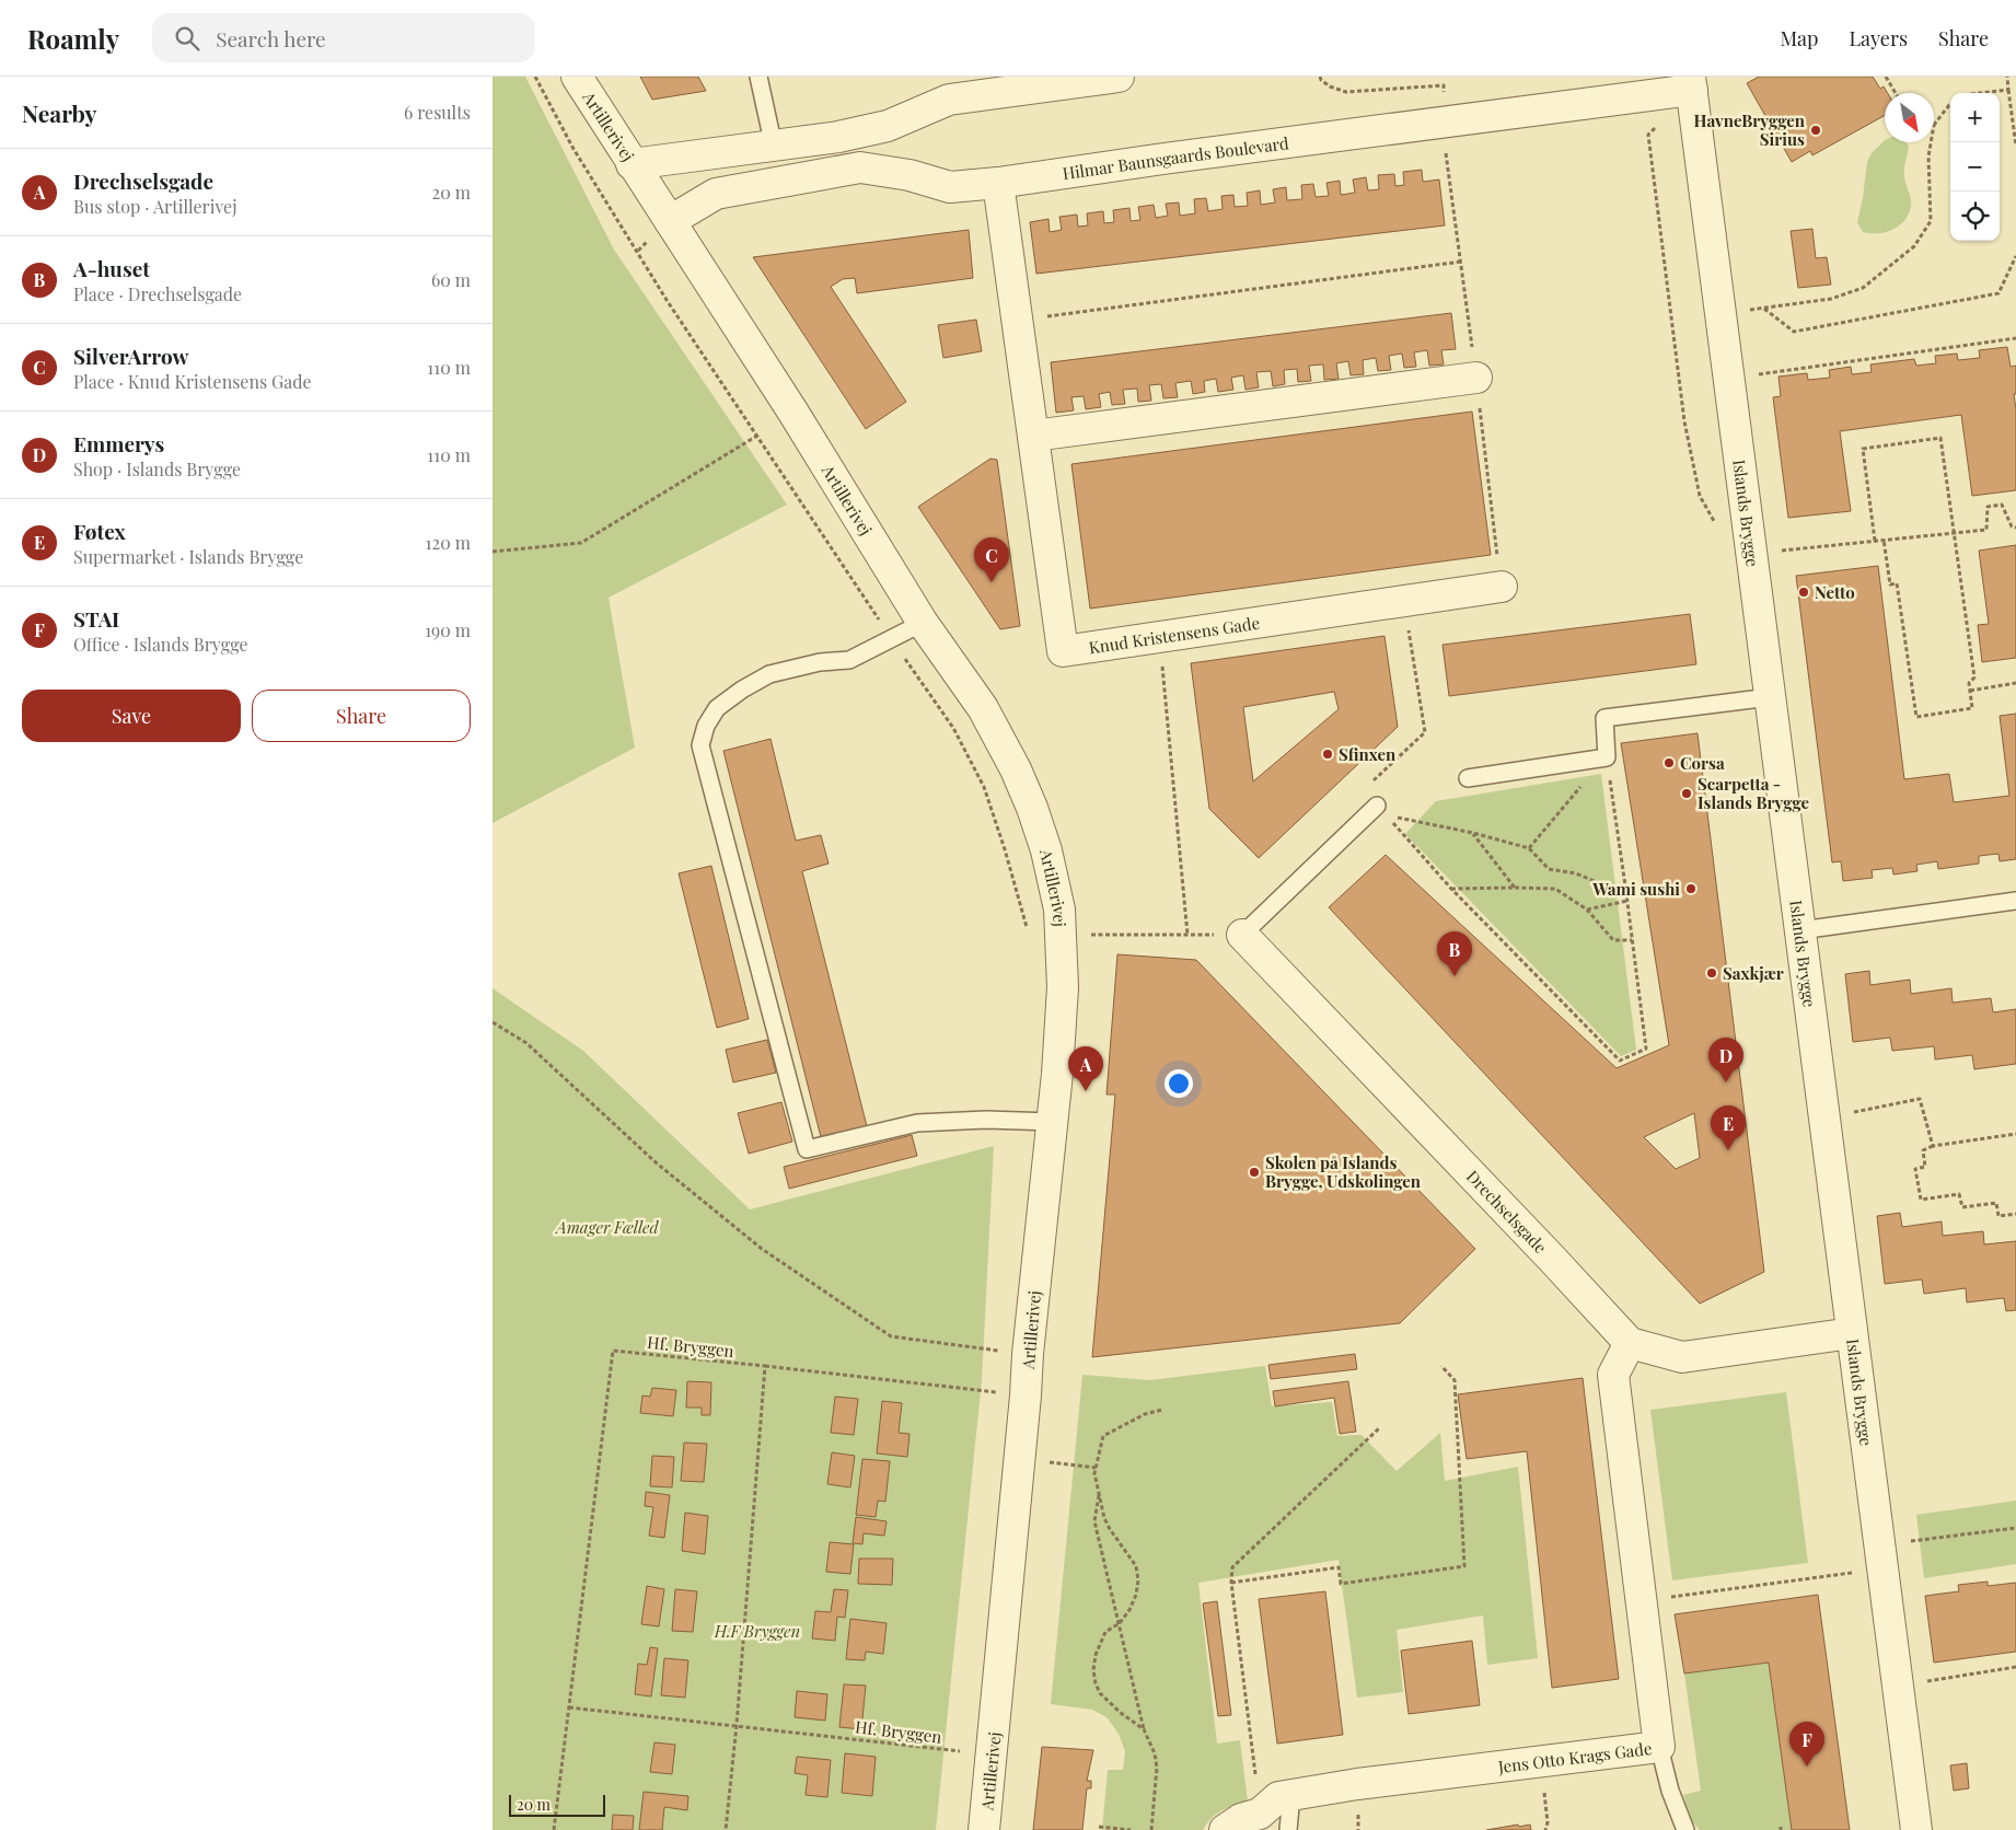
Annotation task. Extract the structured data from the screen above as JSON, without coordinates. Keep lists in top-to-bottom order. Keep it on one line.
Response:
{"streets":{"street":["Artillerivej","Hilmar Baunsgaards Boulevard","Islands Brygge","Knud Kristensens Gade","Drechselsgade","Jens Otto Krags Gade"],"path":["Hf. Bryggen"]},"crossings":[["Artillerivej","Hilmar Baunsgaards Boulevard"],["Artillerivej","Hf. Bryggen"],["Hilmar Baunsgaards Boulevard","Islands Brygge"],["Hilmar Baunsgaards Boulevard","Knud Kristensens Gade"],["Drechselsgade","Jens Otto Krags Gade"]],"parks":["Amager Fælled","H.F Bryggen"],"places":["HavneBryggen Sirius","Netto","Sfinxen","Corsa","Scarpetta - Islands Brygge","Wami sushi","Saxkjær","Skolen på Islands Brygge, Udskolingen"],"scale_bar":"20 m","north":"bottom right","page":{"header":"Roamly","search":"Search here","nav":["Map","Layers","Share"],"heading":["Nearby","6 results"],"map_buttons":["+","−"],"list":[{"mark":"A","name":"Drechselsgade","note":"Bus stop · Artillerivej","value":"20 m"},{"mark":"B","name":"A-huset","note":"Place · Drechselsgade","value":"60 m"},{"mark":"C","name":"SilverArrow","note":"Place · Knud Kristensens Gade","value":"110 m"},{"mark":"D","name":"Emmerys","note":"Shop · Islands Brygge","value":"110 m"},{"mark":"E","name":"Føtex","note":"Supermarket · Islands Brygge","value":"120 m"},{"mark":"F","name":"STAI","note":"Office · Islands Brygge","value":"190 m"}],"pins":["C","B","D","A","E","F"],"buttons":["Save","Share"],"scale":"20 m"}}
